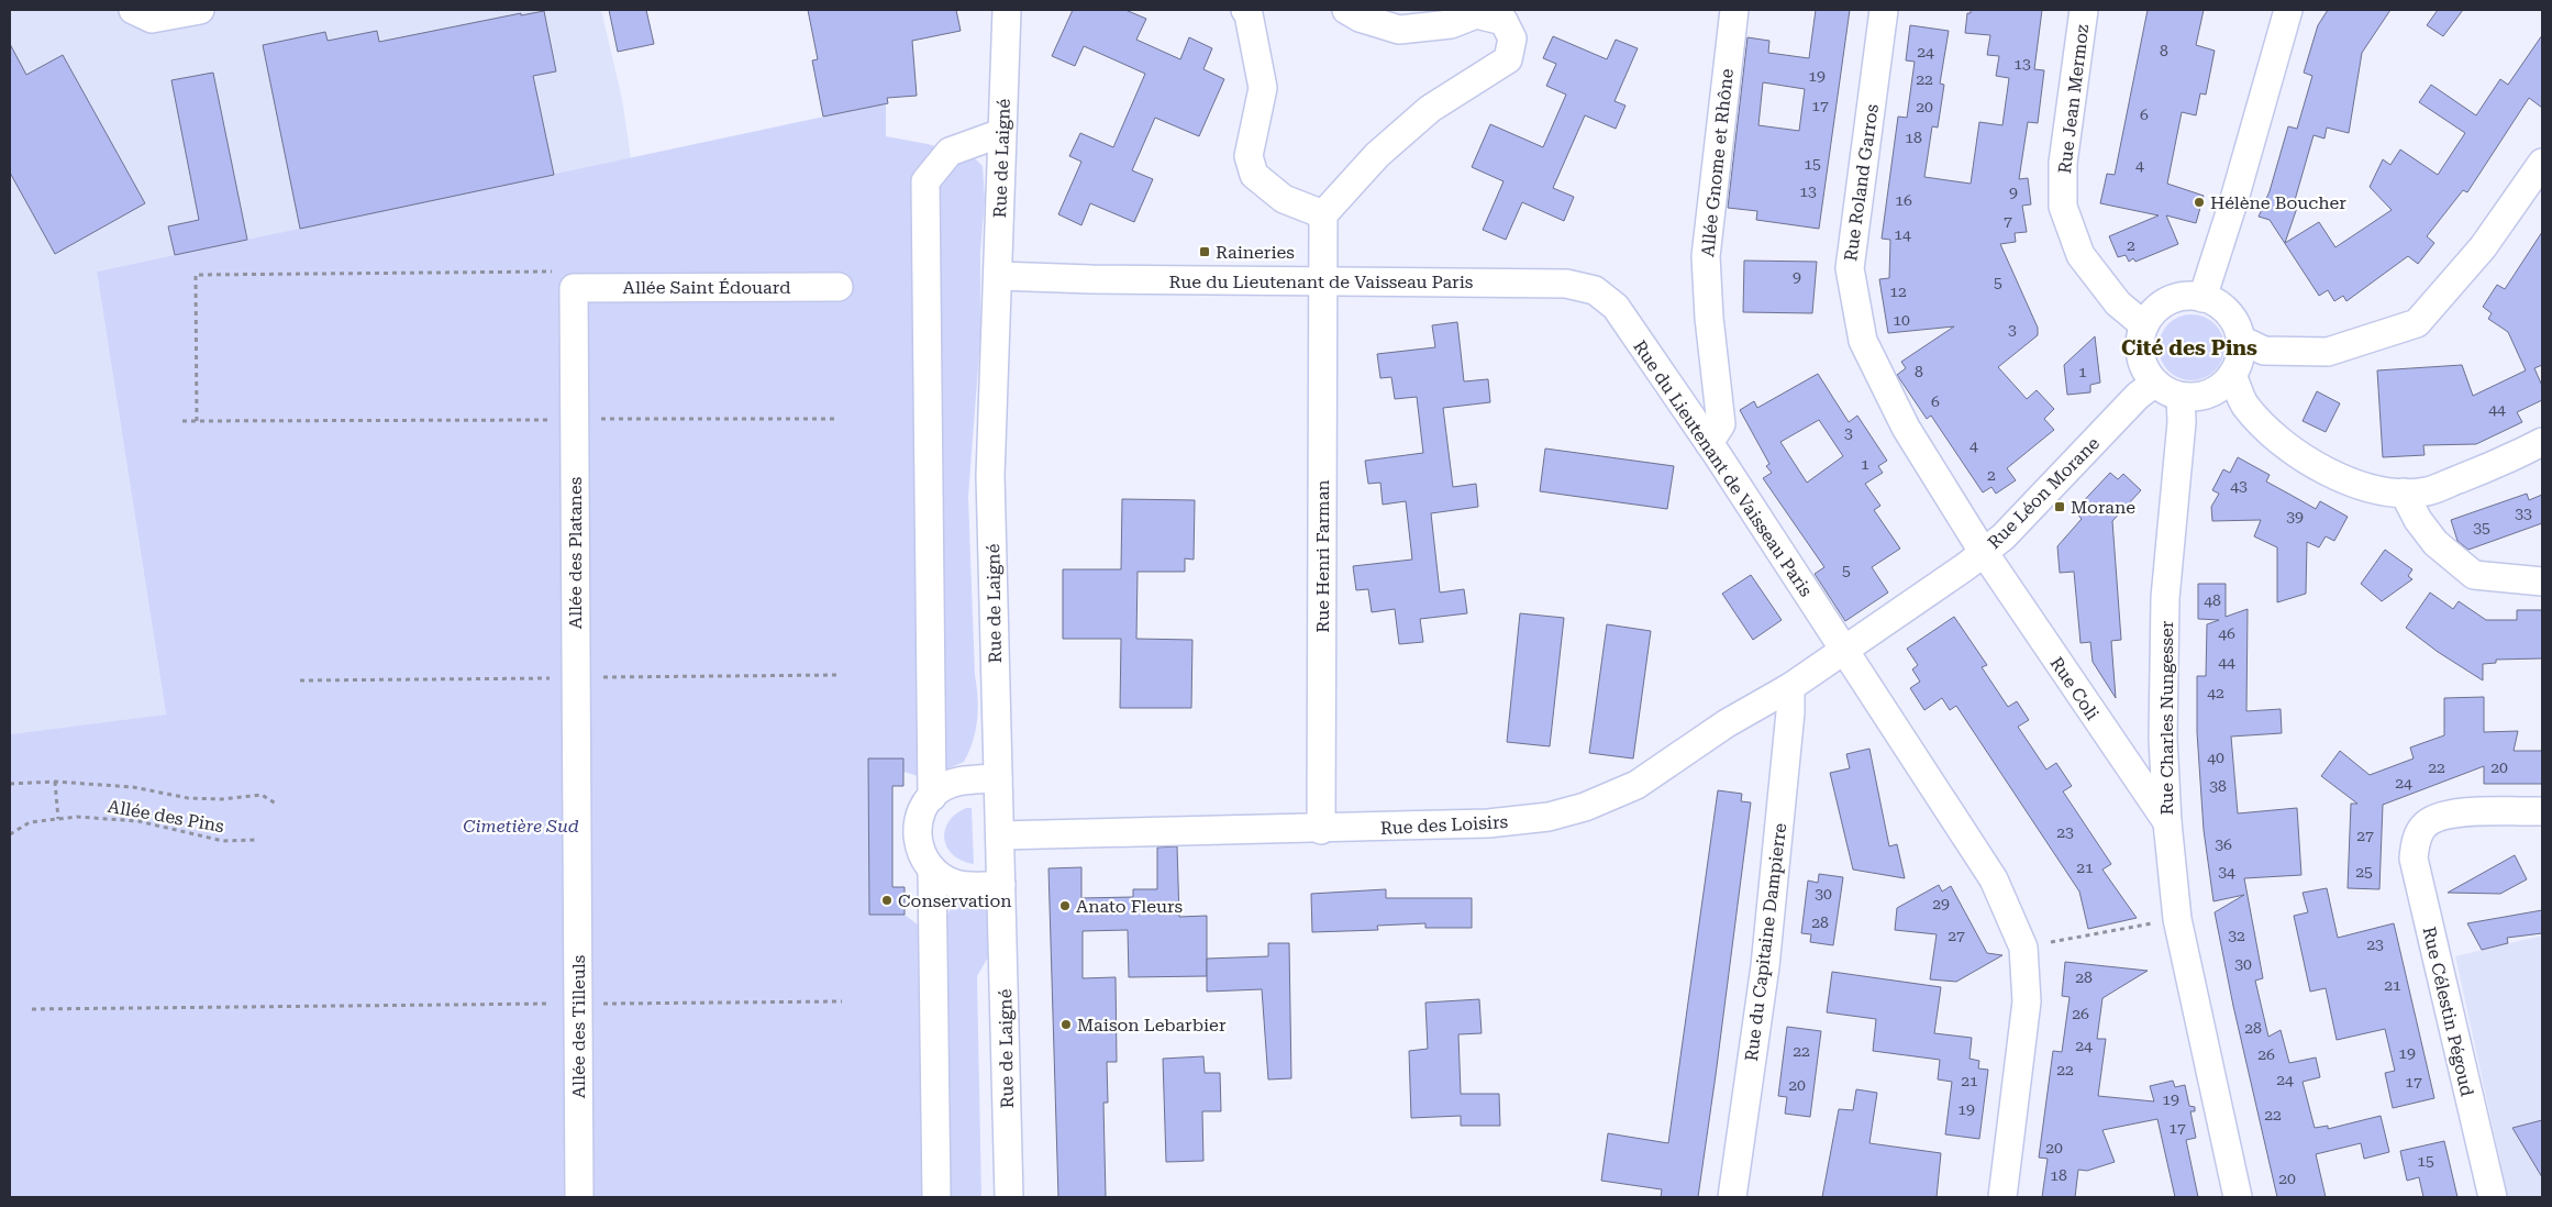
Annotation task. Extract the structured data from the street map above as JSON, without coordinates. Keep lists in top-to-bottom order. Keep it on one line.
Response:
{"streets":{"street":["Rue Jean Mermoz","Rue de Laigné","Allée Gnome et Rhône","Rue Roland Garros","Rue du Lieutenant de Vaisseau Paris","Allée Saint Édouard","Rue Léon Morane","Allée des Platanes","Rue Henri Farman","Rue Coli","Rue Charles Nungesser","Rue des Loisirs","Rue du Capitaine Dampierre","Rue Célestin Pégoud","Allée des Tilleuls"],"path":["Allée des Pins"]},"crossings":[["Rue Jean Mermoz","Rue Léon Morane"],["Rue Jean Mermoz","Rue Charles Nungesser"],["Rue de Laigné","Rue du Lieutenant de Vaisseau Paris"],["Rue de Laigné","Rue des Loisirs"],["Allée Gnome et Rhône","Rue du Lieutenant de Vaisseau Paris"],["Rue Roland Garros","Rue Léon Morane"],["Rue Roland Garros","Rue Coli"],["Rue du Lieutenant de Vaisseau Paris","Rue Léon Morane"],["Rue du Lieutenant de Vaisseau Paris","Rue Henri Farman"],["Rue du Lieutenant de Vaisseau Paris","Rue des Loisirs"],["Allée Saint Édouard","Allée des Platanes"],["Rue Léon Morane","Rue Coli"],["Rue Léon Morane","Rue Charles Nungesser"],["Rue Léon Morane","Rue des Loisirs"],["Allée des Platanes","Allée des Tilleuls"],["Rue Henri Farman","Rue des Loisirs"],["Rue Coli","Rue Charles Nungesser"],["Rue des Loisirs","Rue du Capitaine Dampierre"]],"districts":["Cité des Pins"],"parks":["Cimetière Sud"],"places":{"other":["Hélène Boucher","Conservation","Anato Fleurs","Maison Lebarbier"],"transit":["Raineries","Morane"]},"house_numbers":["8","24","13","19","22","17","20","6","18","15","4","13","9","16","7","14","2","9","5","12","10","3","8","1","6","44","3","4","1","2","43","33","39","35","5","48","46","44","42","40","22","20","24","38","23","27","36","21","34","25","30","29","28","27","32","23","30","28","21","26","28","24","22","19","26","22","24","21","17","20","19","19","22","17","20","15","18","20"]}
